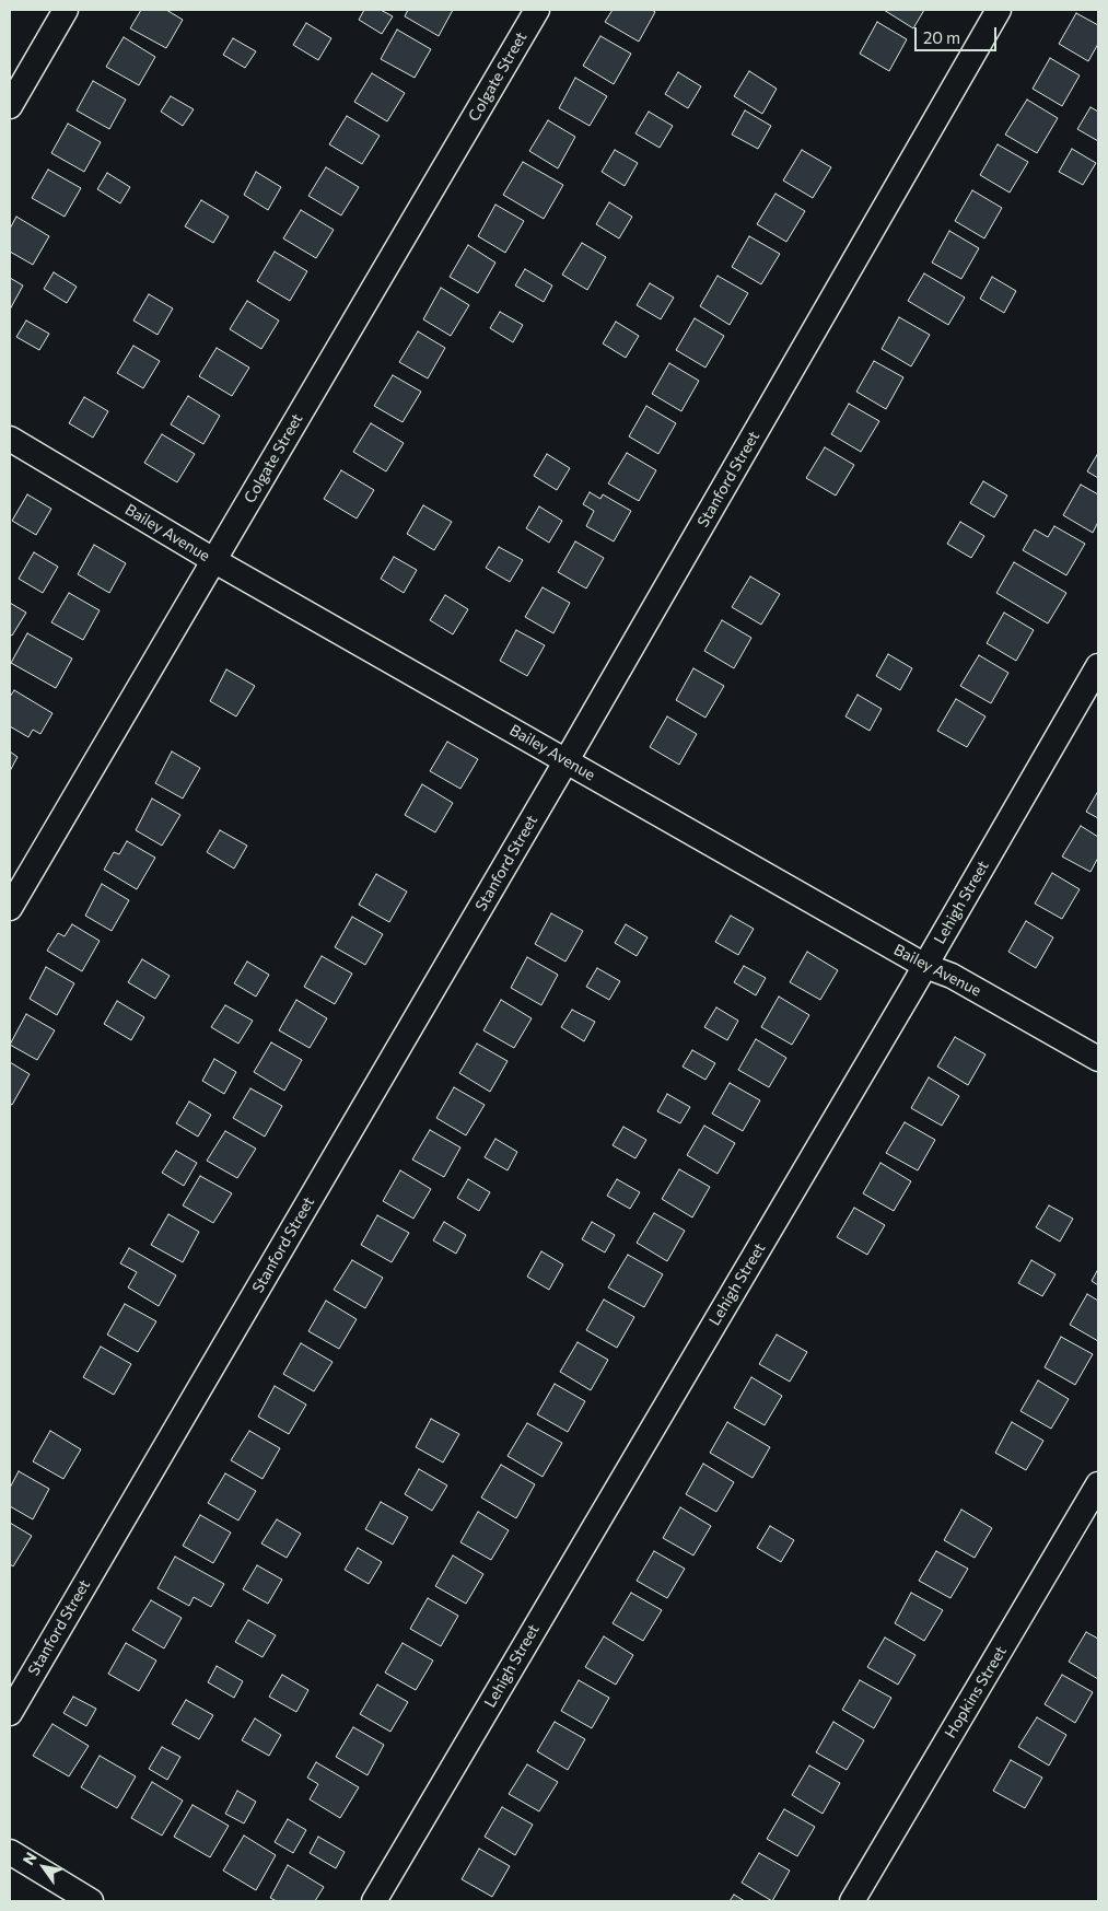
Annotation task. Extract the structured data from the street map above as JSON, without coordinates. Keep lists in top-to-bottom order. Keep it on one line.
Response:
{"streets":{"street":["Colgate Street","Stanford Street","Bailey Avenue","Lehigh Street","Hopkins Street"]},"crossings":[["Colgate Street","Bailey Avenue"],["Stanford Street","Bailey Avenue"],["Bailey Avenue","Lehigh Street"]],"scale_bar":"20 m","north":"top left"}
